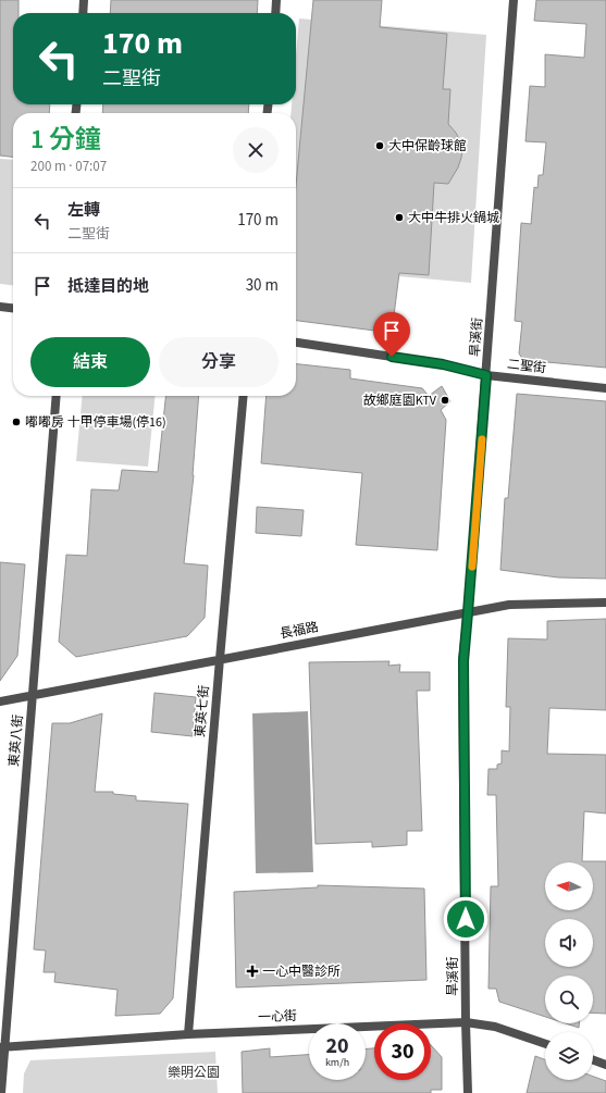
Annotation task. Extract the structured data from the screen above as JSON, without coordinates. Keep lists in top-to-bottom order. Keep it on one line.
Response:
{"streets":{"street":["旱溪街","二聖街","長福路","東英七街","東英八街","一心街"]},"crossings":[["旱溪街","二聖街"],["旱溪街","長福路"],["旱溪街","一心街"],["長福路","東英七街"],["長福路","東英八街"],["東英七街","一心街"],["東英八街","一心街"]],"parks":["樂明公園"],"places":{"other":["大中保齡球館","大中牛排火鍋城","故鄉庭園KTV","嘟嘟房 十甲停車場(停16)"],"health":["一心中醫診所"]},"north":"left","page":{"turn":["170 m","二聖街"],"heading":["1 分鐘","200 m · 07:07"],"list":[{"name":"左轉","note":"二聖街","value":"170 m"},{"name":"抵達目的地","value":"30 m"}],"buttons":["結束","分享"],"speed":"20 km/h","limit":"30"}}
